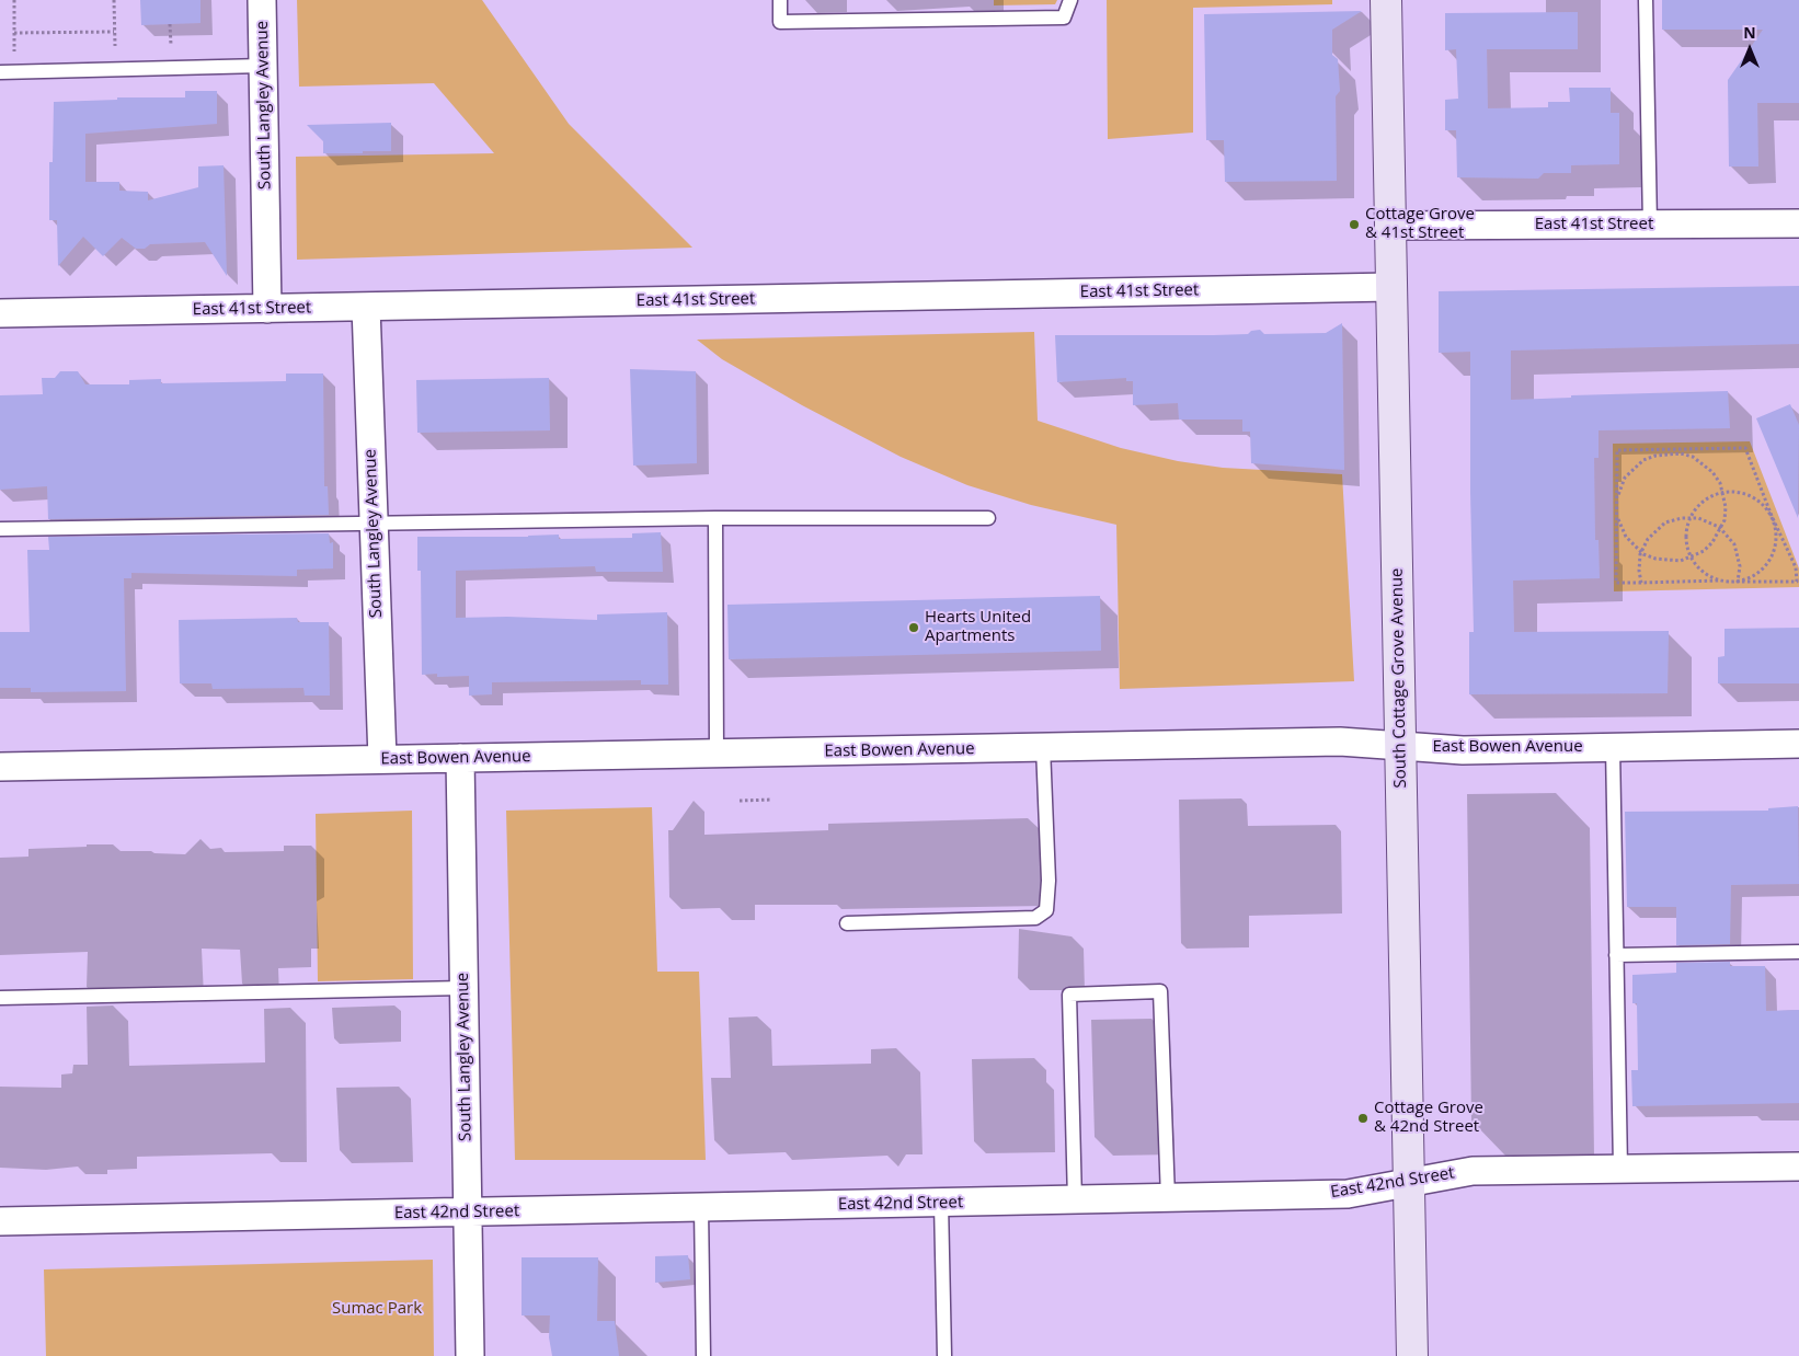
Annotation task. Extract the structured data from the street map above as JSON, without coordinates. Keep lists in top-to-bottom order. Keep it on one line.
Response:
{"streets":{"main road":["South Cottage Grove Avenue"],"street":["South Langley Avenue","East 41st Street","East Bowen Avenue","East 42nd Street"]},"crossings":[["South Langley Avenue","East 41st Street"],["South Langley Avenue","East Bowen Avenue"],["South Langley Avenue","East 42nd Street"],["East 41st Street","South Cottage Grove Avenue"],["South Cottage Grove Avenue","East Bowen Avenue"],["South Cottage Grove Avenue","East 42nd Street"]],"parks":["Sumac Park"],"places":["Cottage Grove & 41st Street","Hearts United Apartments","Cottage Grove & 42nd Street"],"north":"top"}
